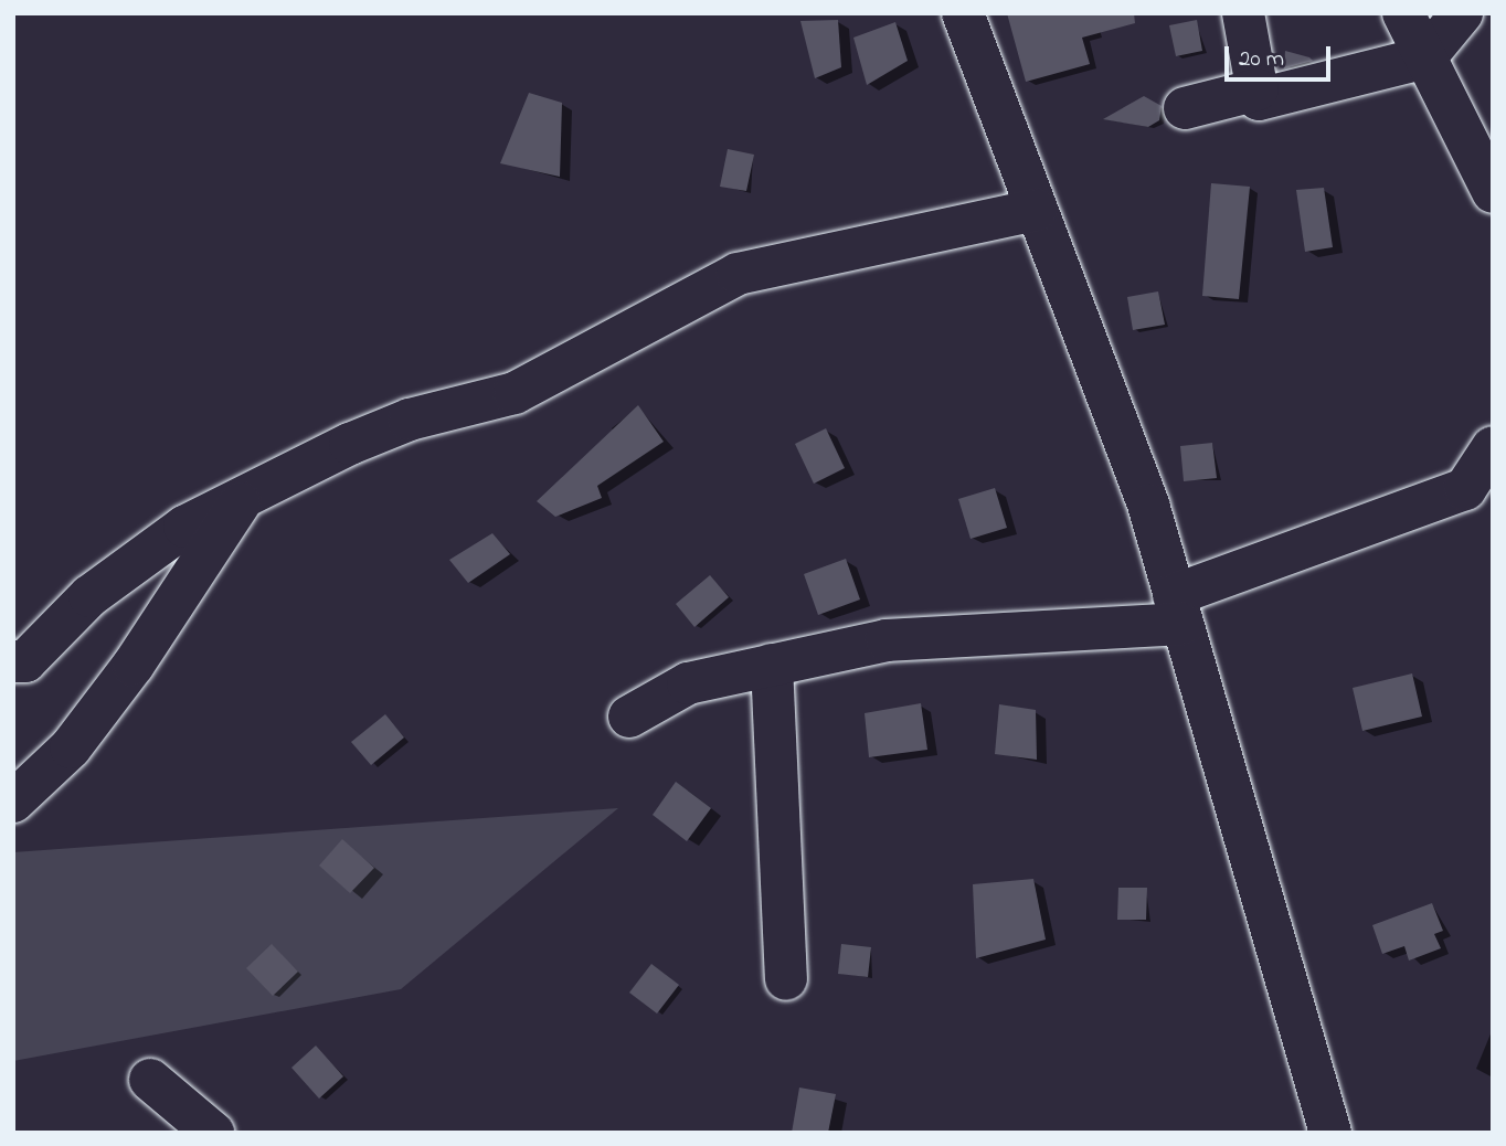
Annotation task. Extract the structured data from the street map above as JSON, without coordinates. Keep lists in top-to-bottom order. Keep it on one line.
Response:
{"scale_bar":"20 m"}
